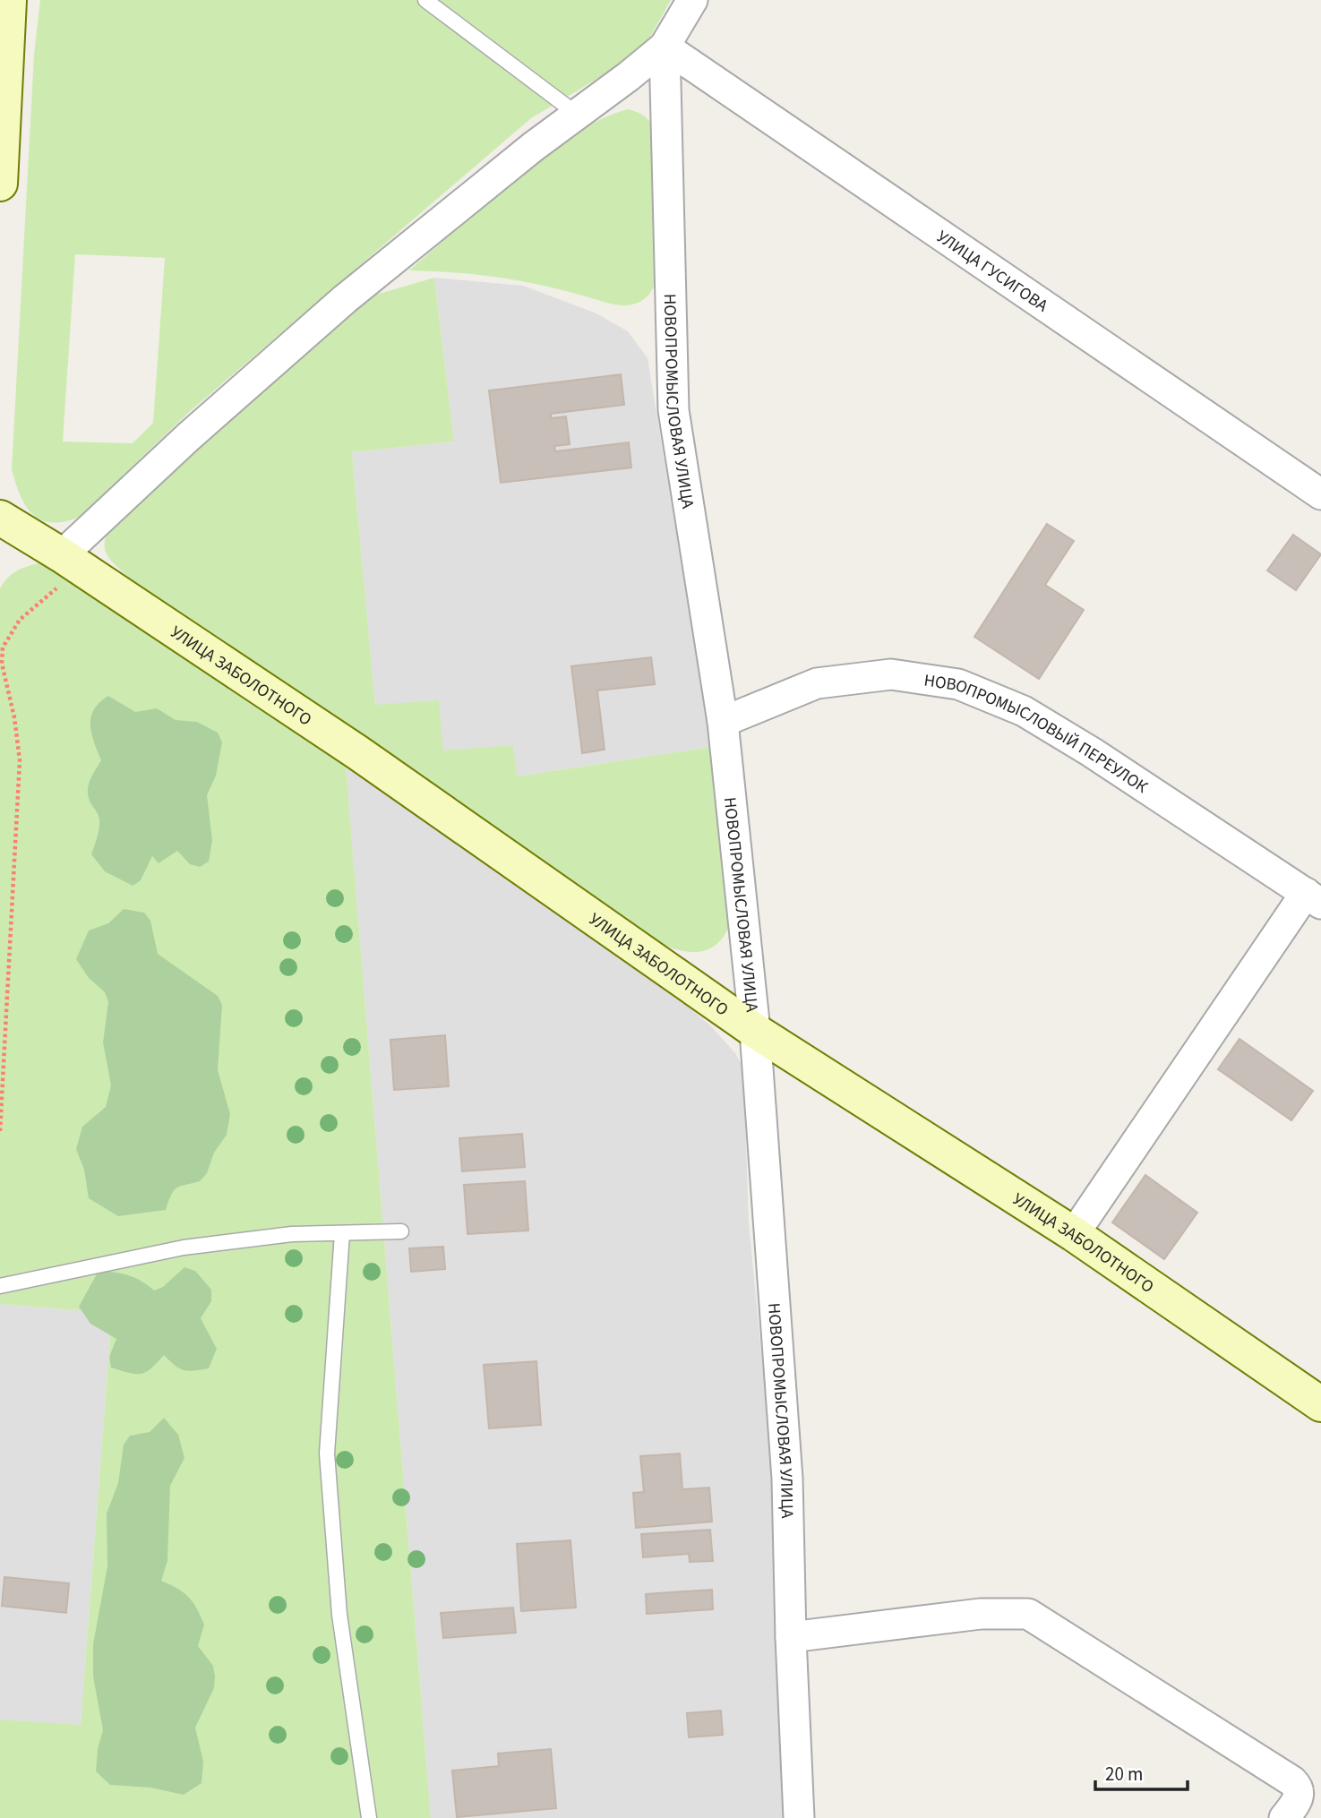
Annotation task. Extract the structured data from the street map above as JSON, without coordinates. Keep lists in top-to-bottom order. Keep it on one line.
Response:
{"streets":{"street":["УЛИЦА ГУСИГОВА","НОВОПРОМЫСЛОВАЯ УЛИЦА","УЛИЦА ЗАБОЛОТНОГО","НОВОПРОМЫСЛОВЫЙ ПЕРЕУЛОК"]},"crossings":[["УЛИЦА ГУСИГОВА","НОВОПРОМЫСЛОВАЯ УЛИЦА"],["НОВОПРОМЫСЛОВАЯ УЛИЦА","УЛИЦА ЗАБОЛОТНОГО"],["НОВОПРОМЫСЛОВАЯ УЛИЦА","НОВОПРОМЫСЛОВЫЙ ПЕРЕУЛОК"]],"scale_bar":"20 m"}
